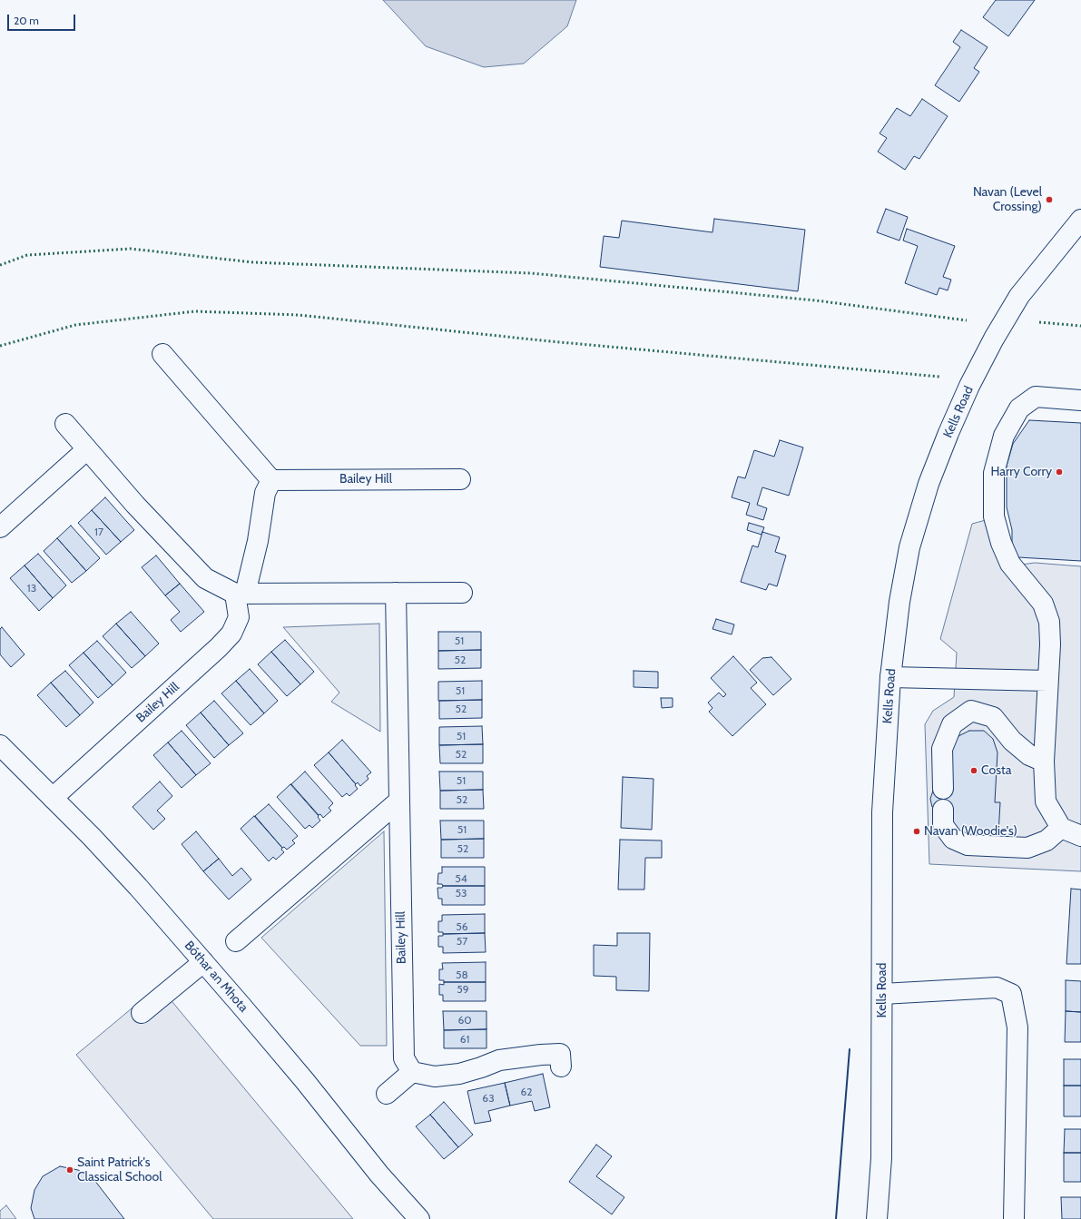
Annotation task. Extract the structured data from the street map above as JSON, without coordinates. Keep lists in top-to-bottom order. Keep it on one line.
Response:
{"streets":{"street":["Kells Road","Bailey Hill","Bóthar an Mhota"]},"crossings":[["Bailey Hill","Bóthar an Mhota"]],"places":["Navan (Level Crossing)","Harry Corry","Costa","Navan (Woodie's)","Saint Patrick's Classical School"],"house_numbers":["17","13","51","52","51","52","51","52","51","52","51","52","54","53","56","57","58","59","60","61","62","63"],"scale_bar":"20 m"}
